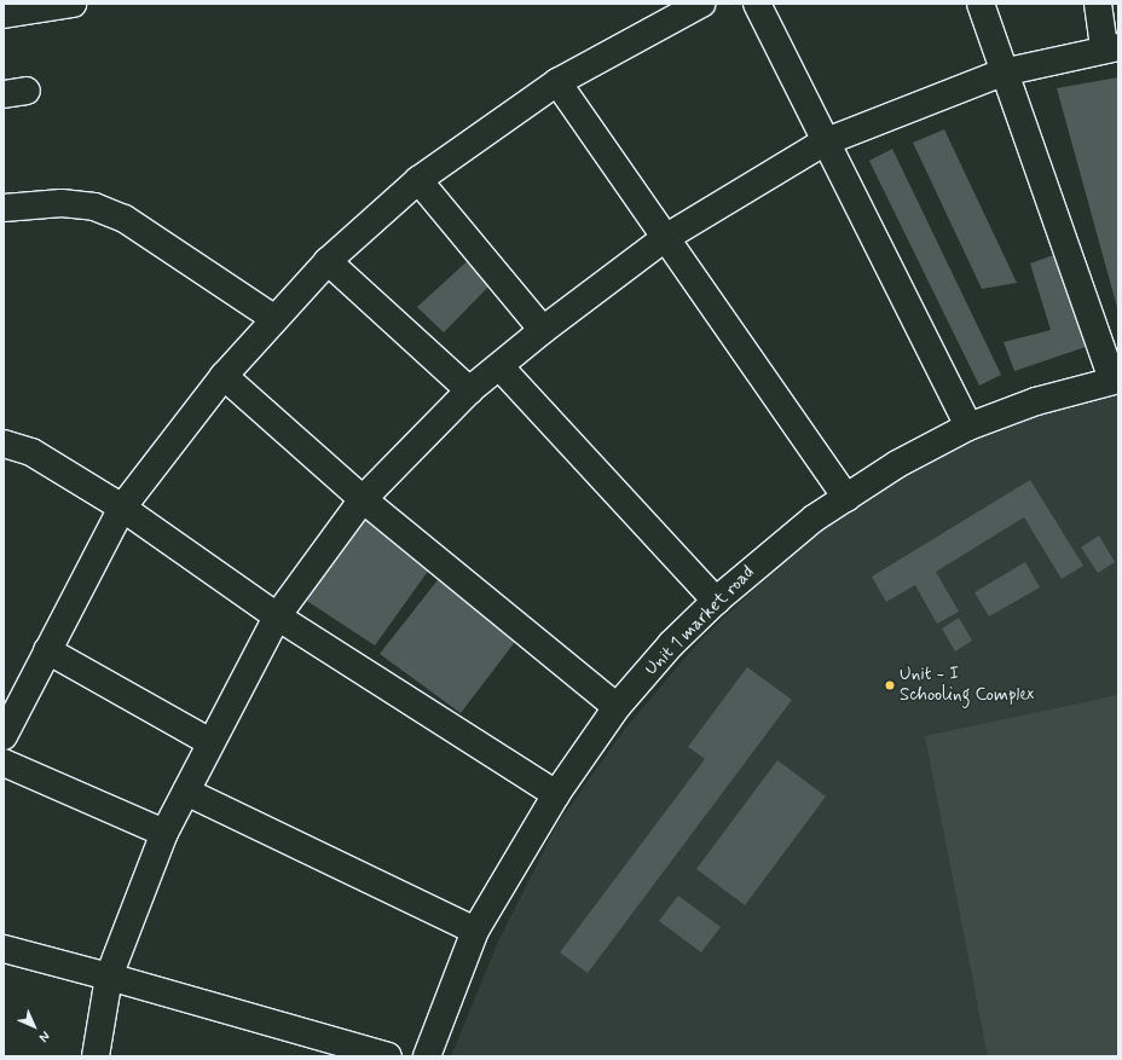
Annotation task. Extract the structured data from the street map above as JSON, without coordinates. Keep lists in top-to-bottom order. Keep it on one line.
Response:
{"streets":{"street":["Unit 1 market road"]},"places":["Unit - I Schooling Complex"],"north":"bottom right"}
